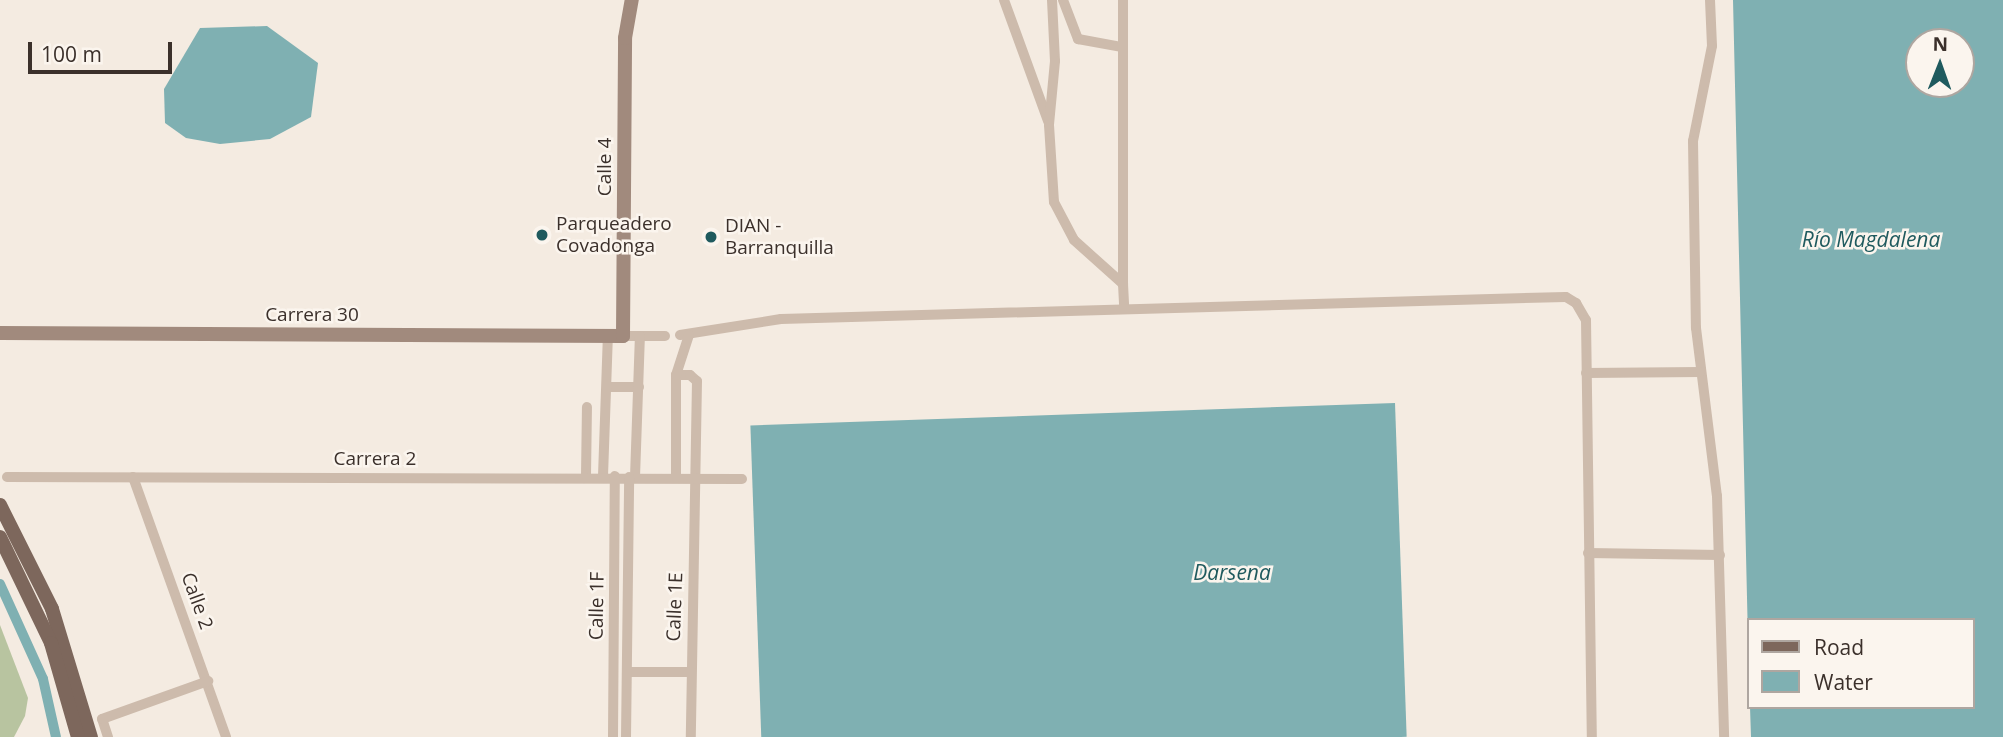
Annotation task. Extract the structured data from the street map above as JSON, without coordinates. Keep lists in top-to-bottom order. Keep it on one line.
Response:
{"streets":{"street":["Calle 4","Carrera 30","Carrera 2","Calle 2","Calle 1F","Calle 1E"]},"crossings":[["Calle 4","Carrera 30"],["Carrera 2","Calle 2"],["Carrera 2","Calle 1F"],["Carrera 2","Calle 1E"]],"water":["Río Magdalena","Darsena"],"places":["Parqueadero Covadonga","DIAN - Barranquilla"],"legend":["Road","Water"],"scale_bar":"100 m","north":"top"}
